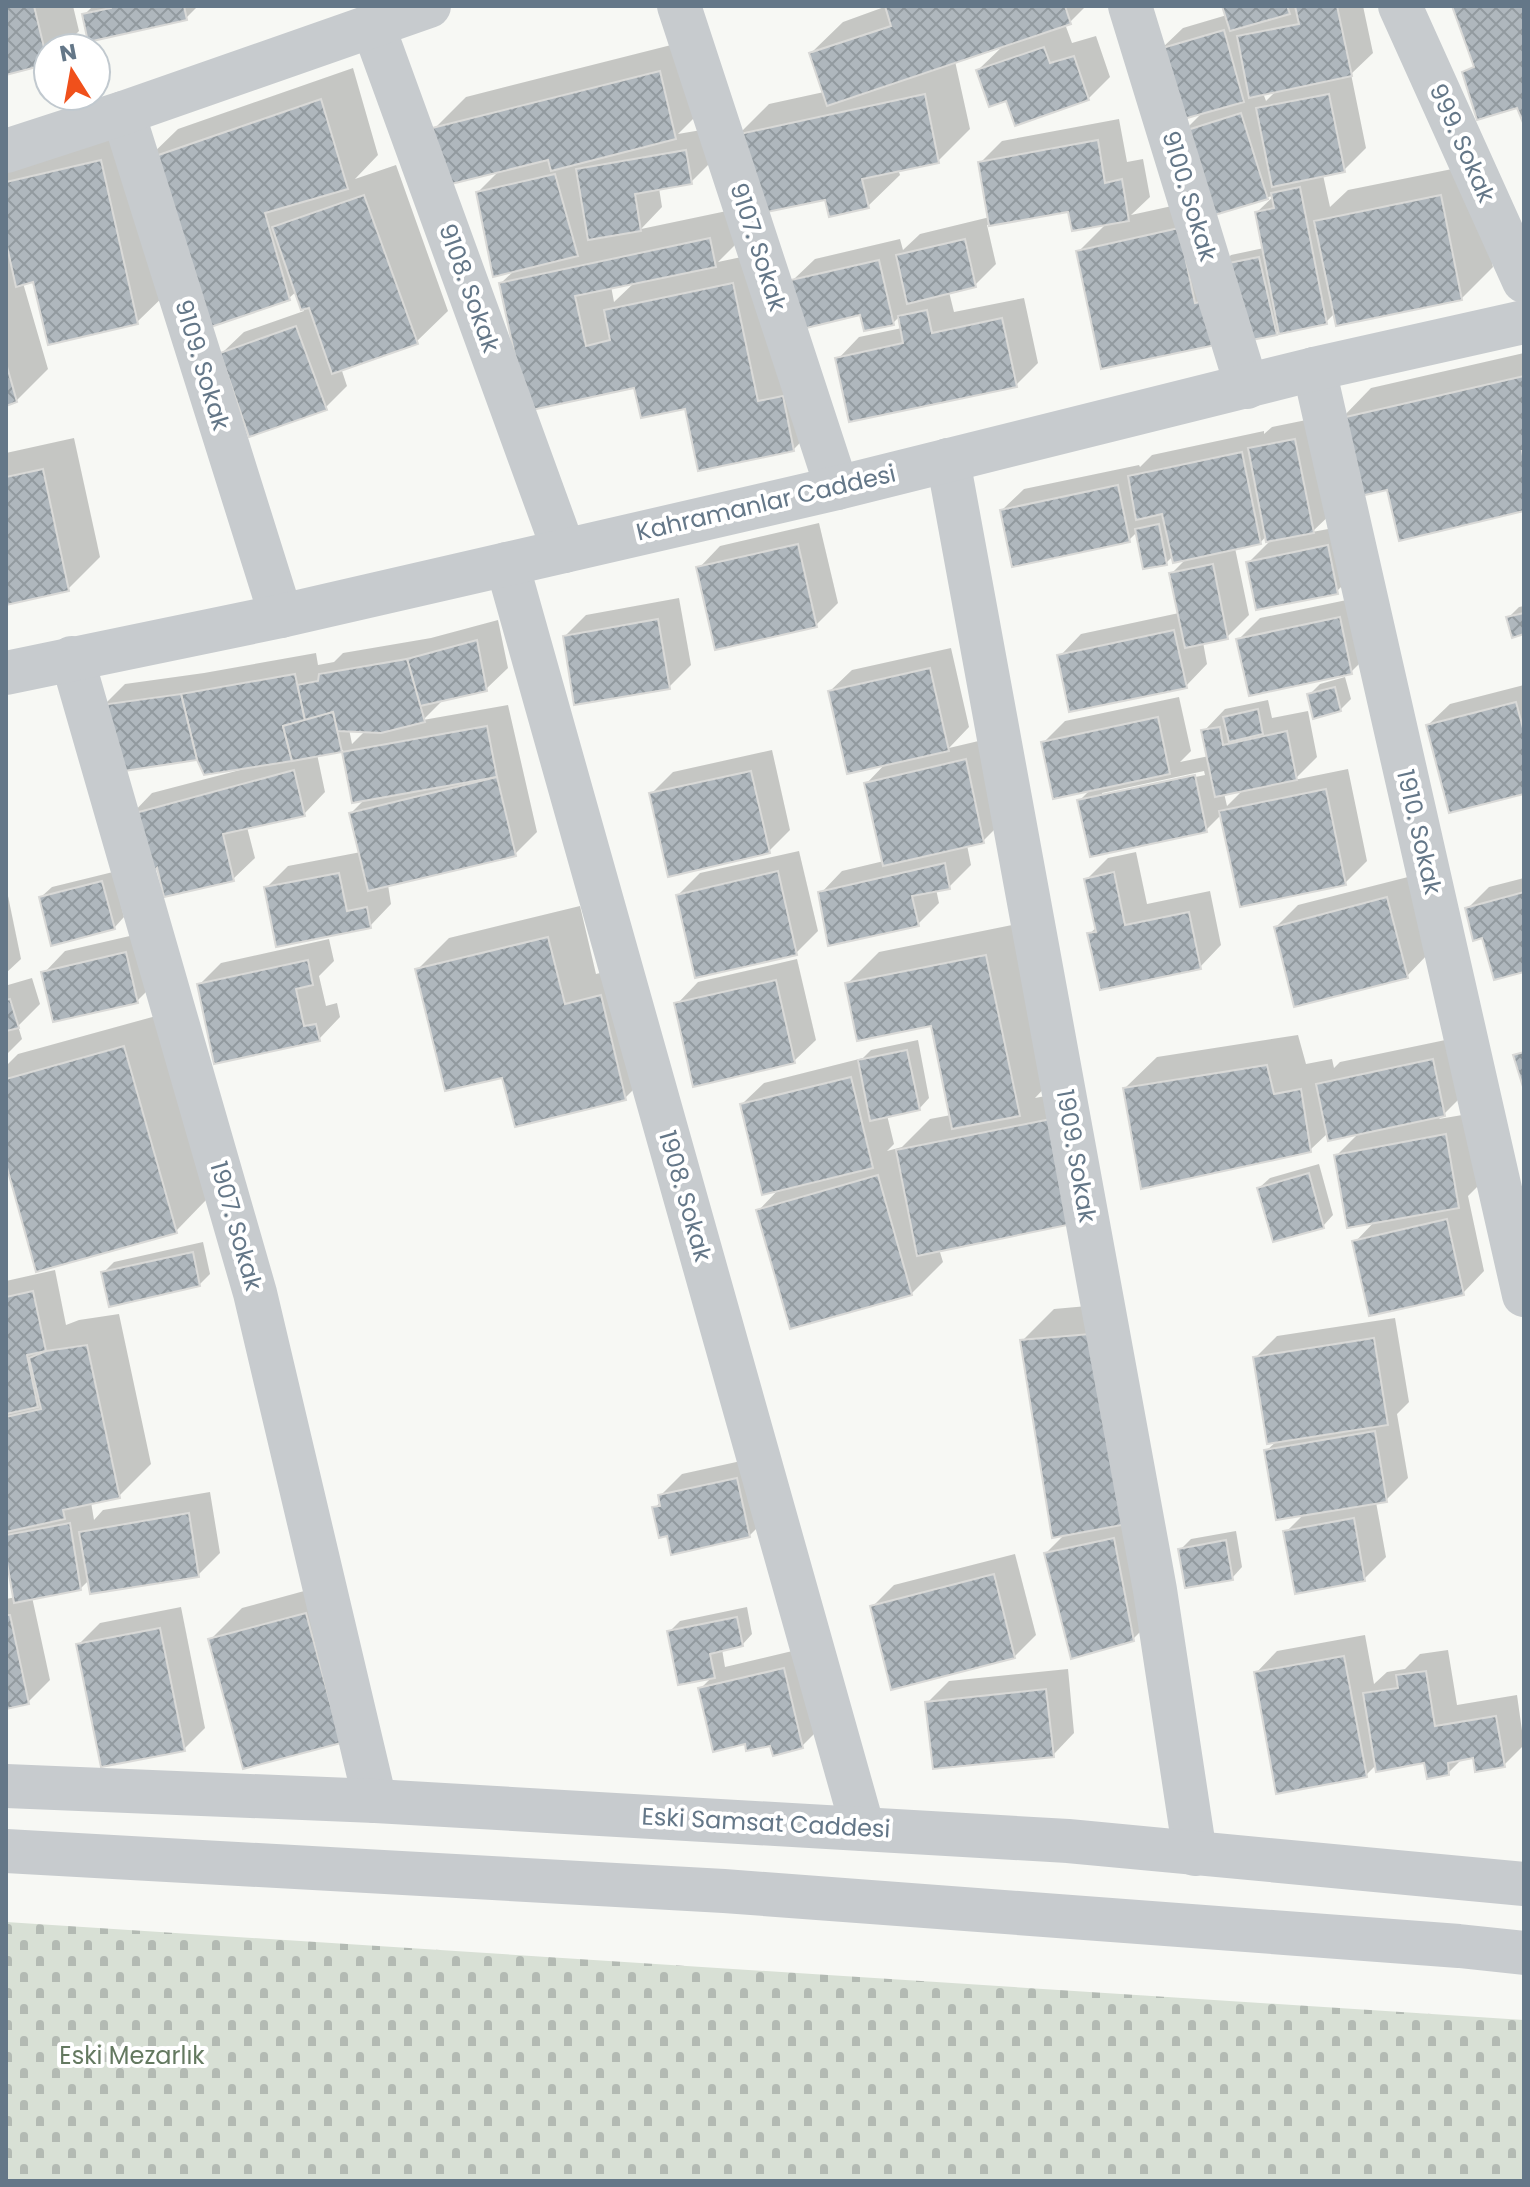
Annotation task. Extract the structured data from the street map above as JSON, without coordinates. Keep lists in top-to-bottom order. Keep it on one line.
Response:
{"streets":{"street":["999. Sokak","9100. Sokak","9107. Sokak","9108. Sokak","9109. Sokak","Kahramanlar Caddesi","1910. Sokak","1909. Sokak","1908. Sokak","1907. Sokak","Eski Samsat Caddesi"]},"crossings":[["9100. Sokak","Kahramanlar Caddesi"],["9107. Sokak","Kahramanlar Caddesi"],["9108. Sokak","Kahramanlar Caddesi"],["9109. Sokak","Kahramanlar Caddesi"],["Kahramanlar Caddesi","1910. Sokak"],["Kahramanlar Caddesi","1909. Sokak"],["Kahramanlar Caddesi","1908. Sokak"],["Kahramanlar Caddesi","1907. Sokak"],["1909. Sokak","Eski Samsat Caddesi"],["1908. Sokak","Eski Samsat Caddesi"],["1907. Sokak","Eski Samsat Caddesi"]],"parks":["Eski Mezarlık"],"north":"top"}
